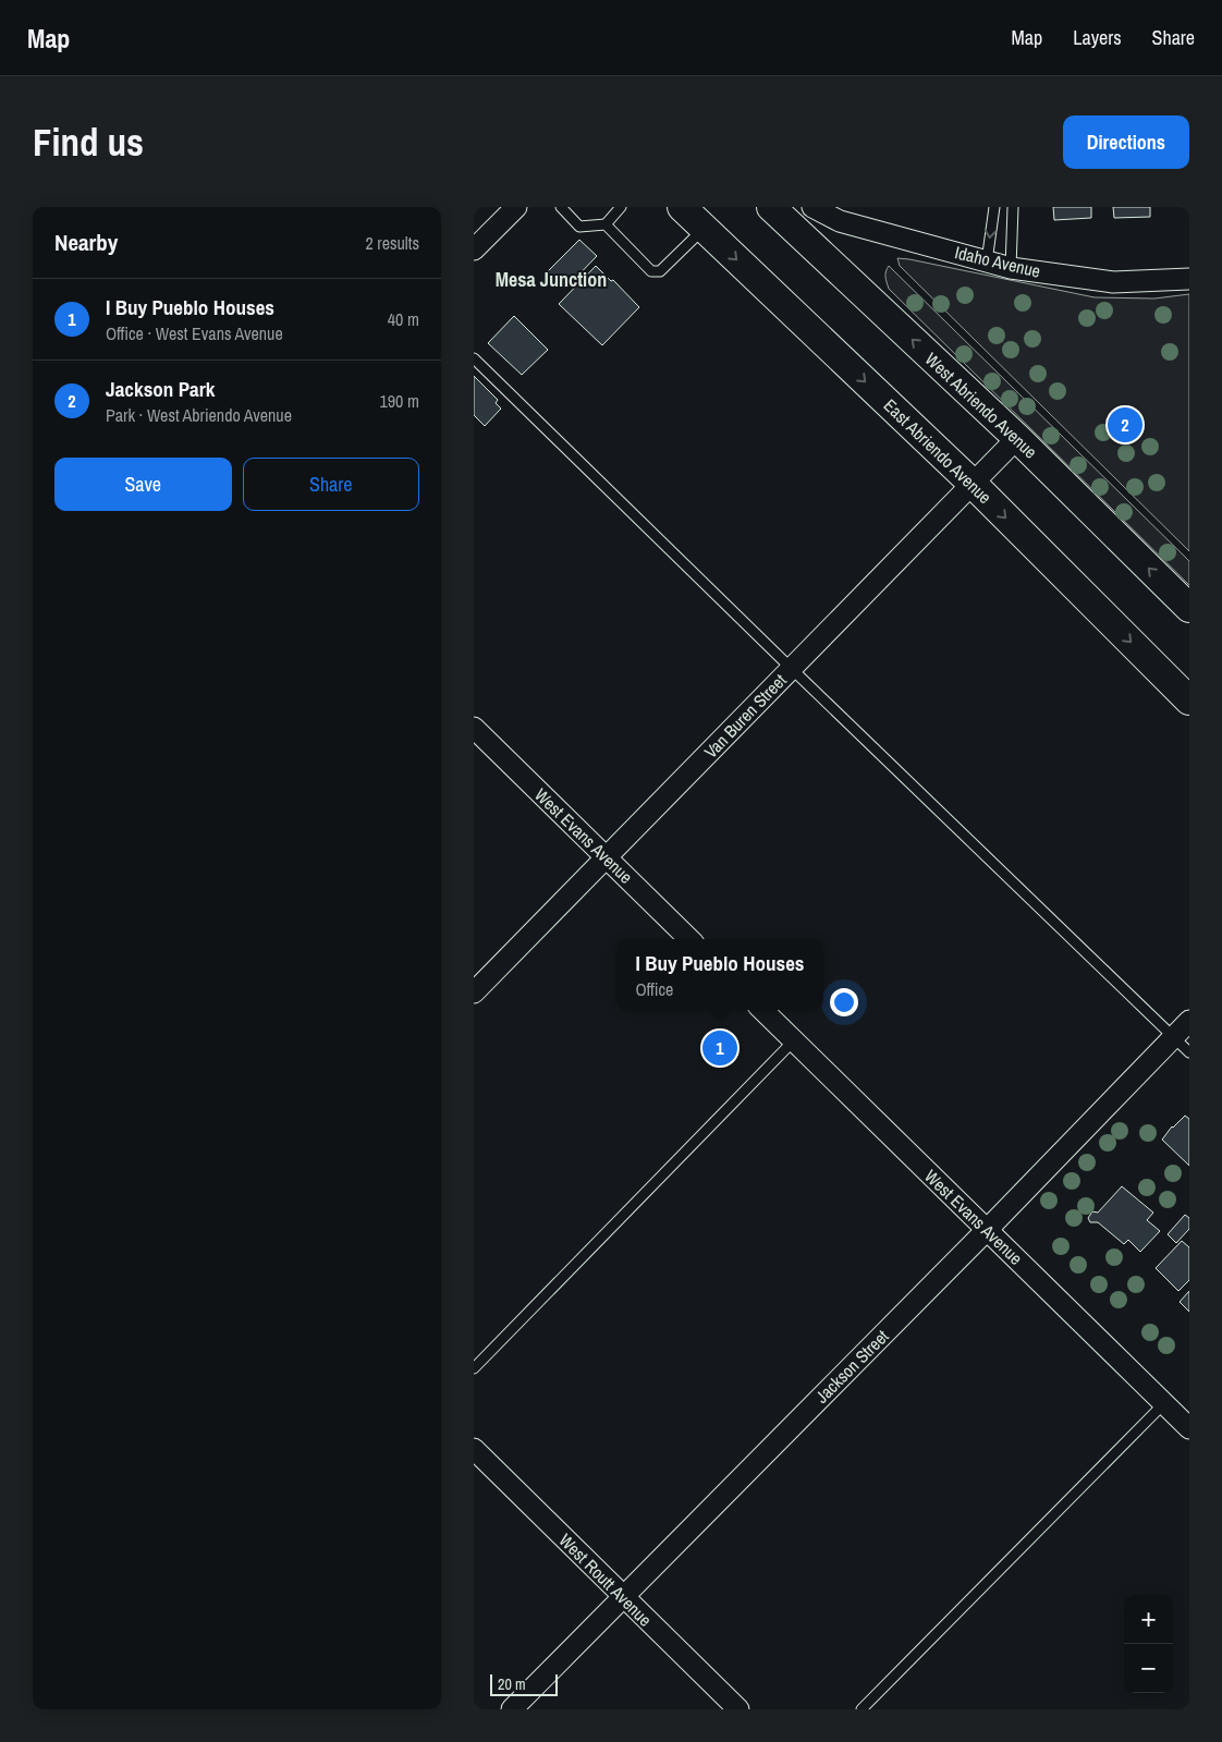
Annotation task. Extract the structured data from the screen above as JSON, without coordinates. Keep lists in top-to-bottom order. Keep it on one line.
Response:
{"streets":{"main road":["West Abriendo Avenue","East Abriendo Avenue"],"street":["Idaho Avenue","Van Buren Street","West Evans Avenue","Jackson Street","West Routt Avenue"]},"crossings":[["West Abriendo Avenue","Van Buren Street"],["East Abriendo Avenue","Van Buren Street"],["Van Buren Street","West Evans Avenue"],["West Evans Avenue","Jackson Street"],["Jackson Street","West Routt Avenue"]],"one_way":["West Abriendo Avenue","East Abriendo Avenue"],"districts":["Mesa Junction"],"scale_bar":"20 m","page":{"header":"Map","nav":["Map","Layers","Share"],"buttons":["Directions",["Save","Share"]],"title":"Find us","heading":["Nearby","2 results"],"list":[{"mark":"1","name":"I Buy Pueblo Houses","note":"Office · West Evans Avenue","value":"40 m"},{"mark":"2","name":"Jackson Park","note":"Park · West Abriendo Avenue","value":"190 m"}],"pins":["2","1"],"popup":["I Buy Pueblo Houses","Office"],"map_buttons":["+","−"],"scale":"20 m"}}
